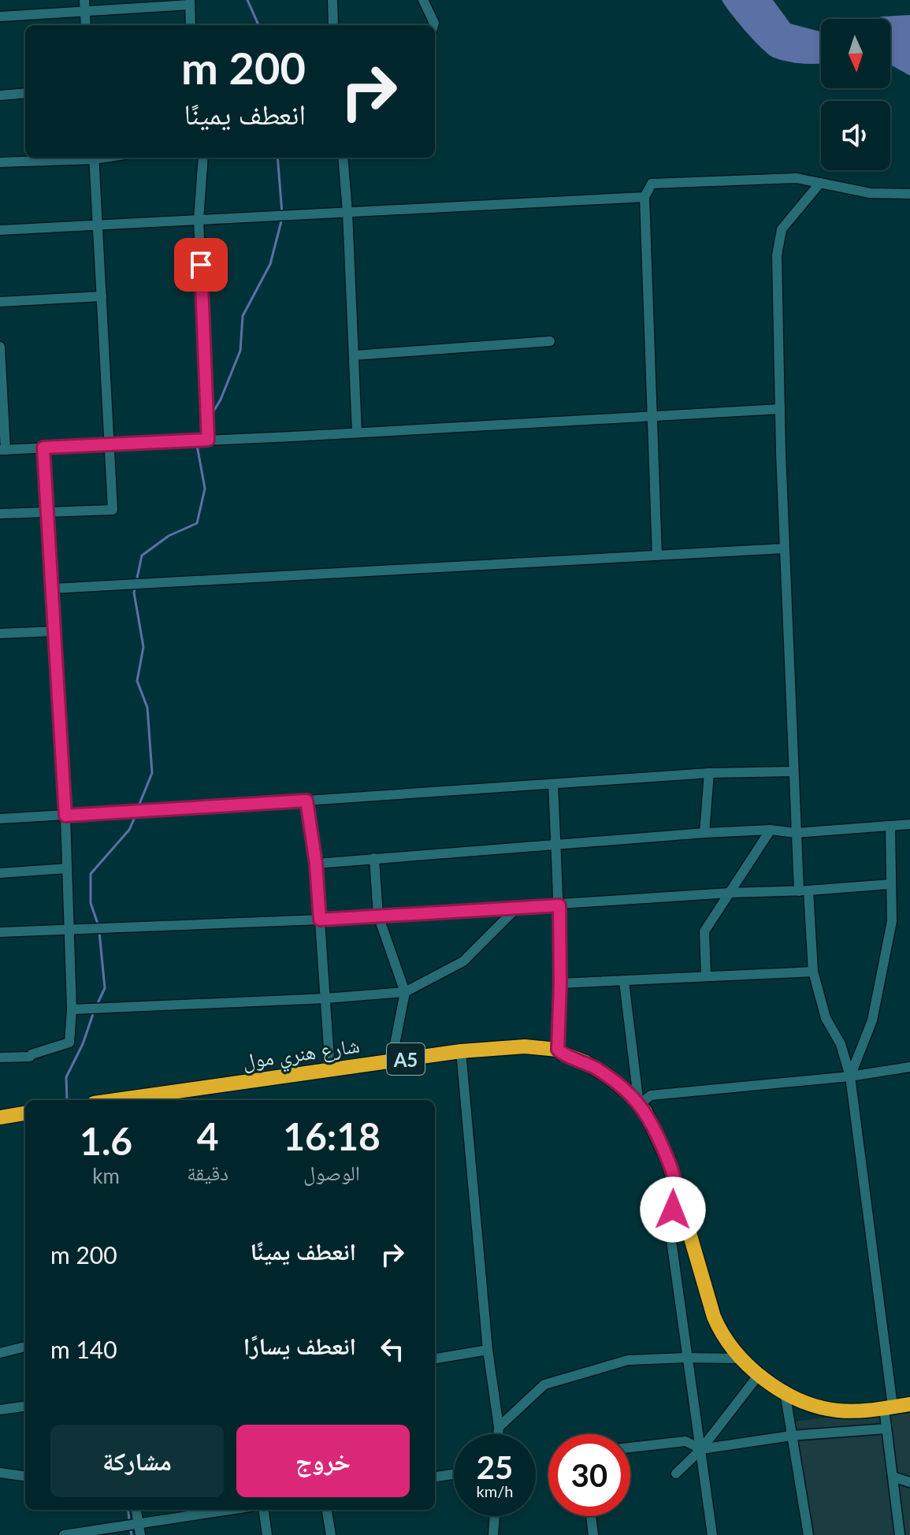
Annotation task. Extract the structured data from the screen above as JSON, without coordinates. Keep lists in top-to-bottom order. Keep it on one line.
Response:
{"streets":{"highway":["شارع هنري مول","A5"]},"north":"bottom","page":{"turn":["200 m","انعطف يمينًا"],"eta":["16:18","الوصول","4","دقيقة","1.6","km"],"list":[{"name":"انعطف يمينًا","value":"200 m"},{"name":"انعطف يسارًا","value":"140 m"}],"buttons":["خروج","مشاركة"],"speed":"25 km/h","limit":"30"}}
